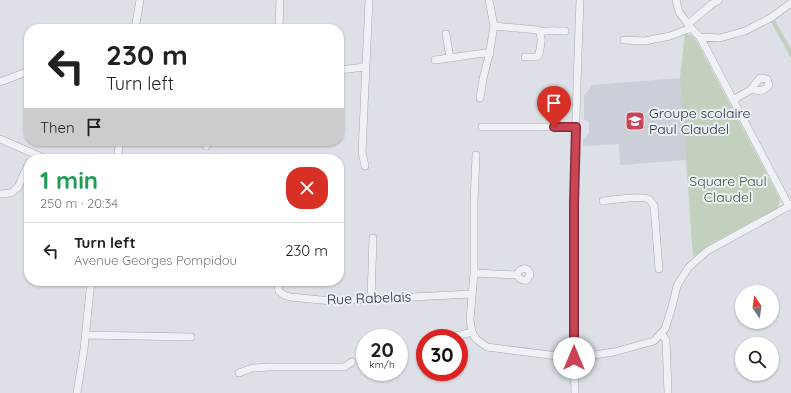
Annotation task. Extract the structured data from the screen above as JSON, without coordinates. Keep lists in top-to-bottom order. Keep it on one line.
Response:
{"streets":{"street":["Rue Rabelais"]},"parks":["Square Paul Claudel"],"places":{"school or university":["Groupe scolaire Paul Claudel"]},"north":"top","page":{"turn":["230 m","Turn left"],"then":"Then","heading":["1 min","250 m · 20:34"],"list":[{"name":"Turn left","note":"Avenue Georges Pompidou","value":"230 m"}],"speed":"20 km/h","limit":"30"}}
